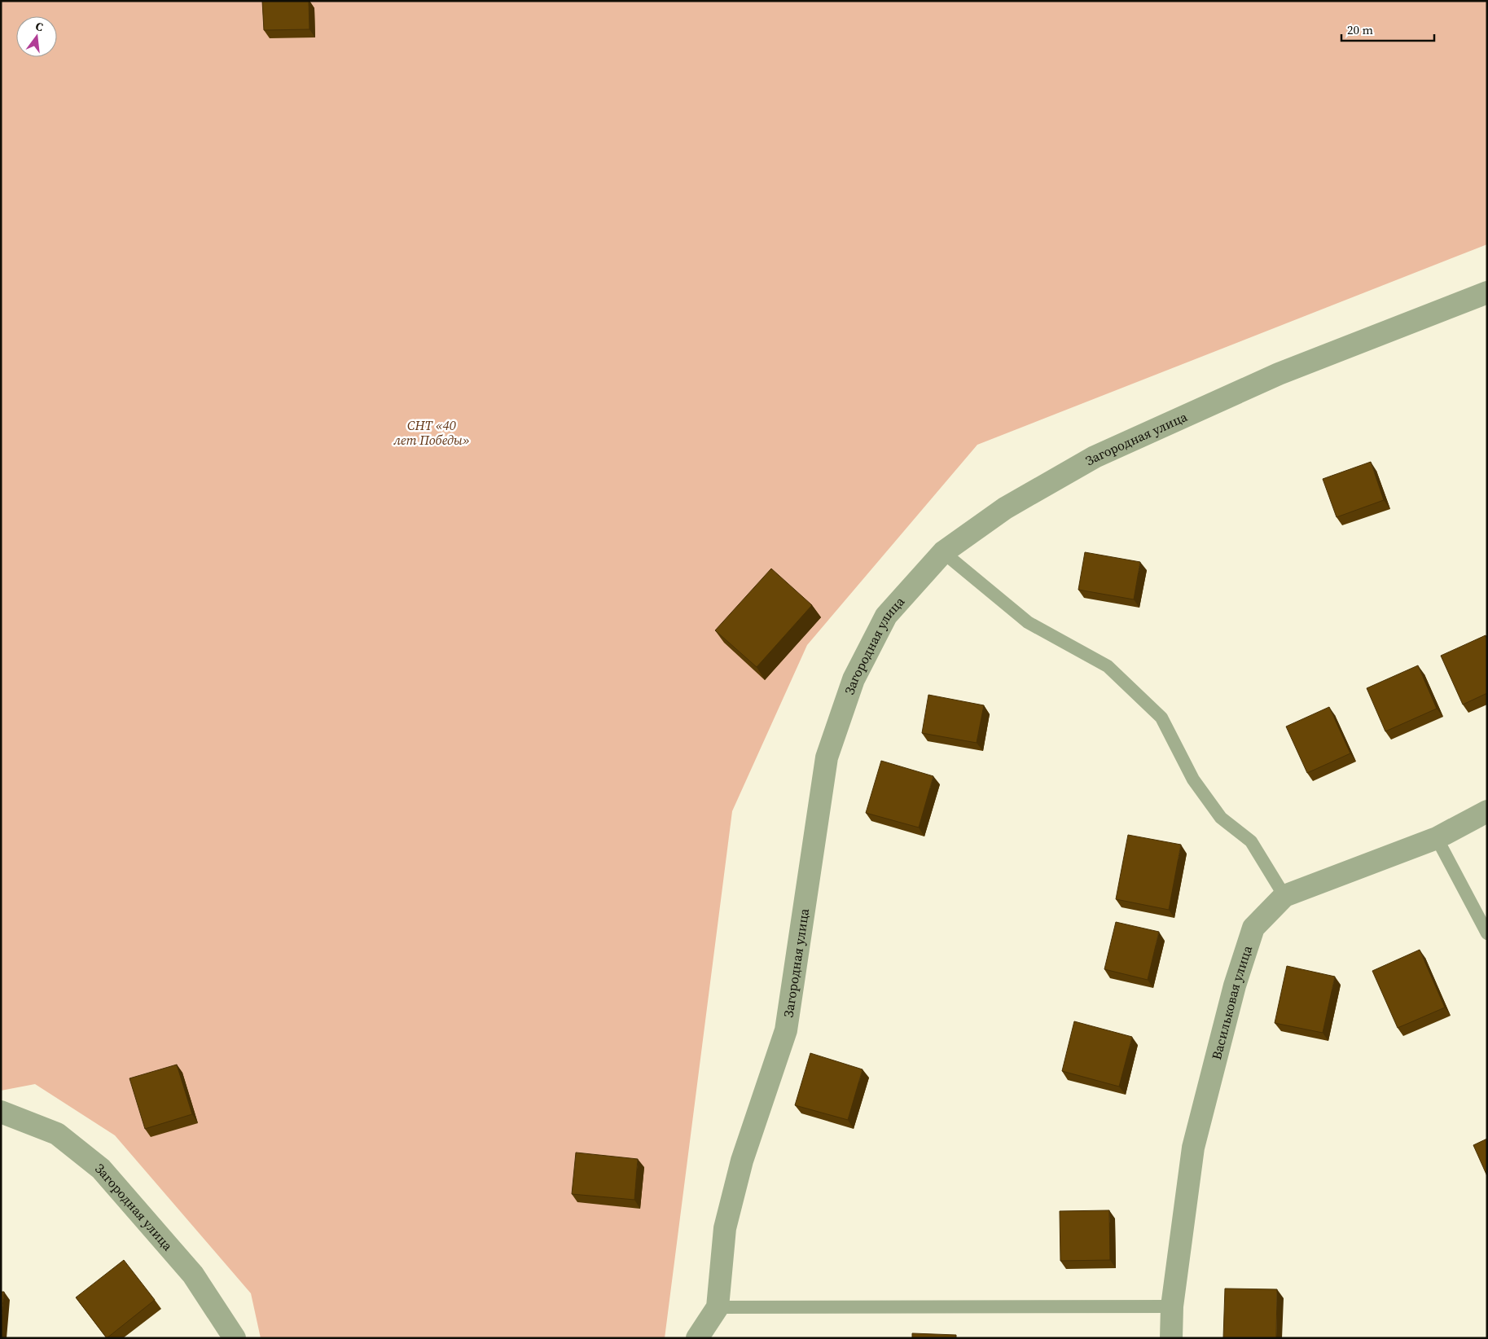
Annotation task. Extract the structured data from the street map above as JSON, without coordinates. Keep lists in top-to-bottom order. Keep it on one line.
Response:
{"streets":{"street":["Загородная улица","Васильковая улица"]},"parks":["СНТ «40 лет Победы»"],"scale_bar":"20 m","north":"top"}
